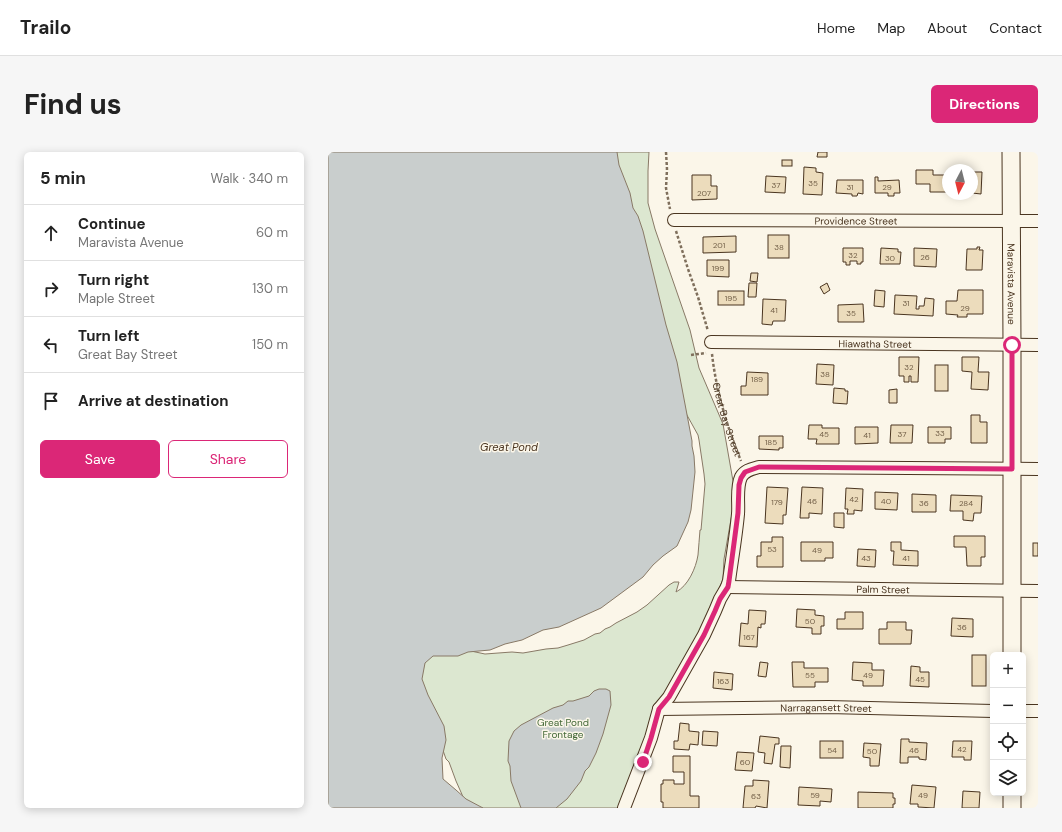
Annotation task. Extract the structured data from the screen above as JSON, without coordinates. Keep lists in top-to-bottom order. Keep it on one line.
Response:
{"streets":{"main road":["Maravista Avenue"],"street":["Providence Street","Hiawatha Street","Palm Street","Narragansett Street"],"path":["Great Bay Street"]},"crossings":[["Providence Street","Maravista Avenue"],["Providence Street","Great Bay Street"],["Maravista Avenue","Hiawatha Street"],["Maravista Avenue","Palm Street"],["Hiawatha Street","Great Bay Street"]],"water":["Great Pond"],"parks":["Great Pond Frontage"],"house_numbers":["35","37","31","29","207","201","38","32","26","30","199","195","31","29","41","35","32","38","189","33","45","37","41","185","42","46","40","179","36","284","53","49","43","41","50","36","167","55","49","45","163","42","54","46","50","60","59","49","63"],"north":"bottom","page":{"header":"Trailo","nav":["Home","Map","About","Contact"],"buttons":["Directions",["Save","Share"]],"title":"Find us","heading":["5 min","Walk · 340 m"],"list":[["Continue","Maravista Avenue","60 m"],["Turn right","Maple Street","130 m"],["Turn left","Great Bay Street","150 m"],"Arrive at destination"],"map_buttons":["+","−"]}}
